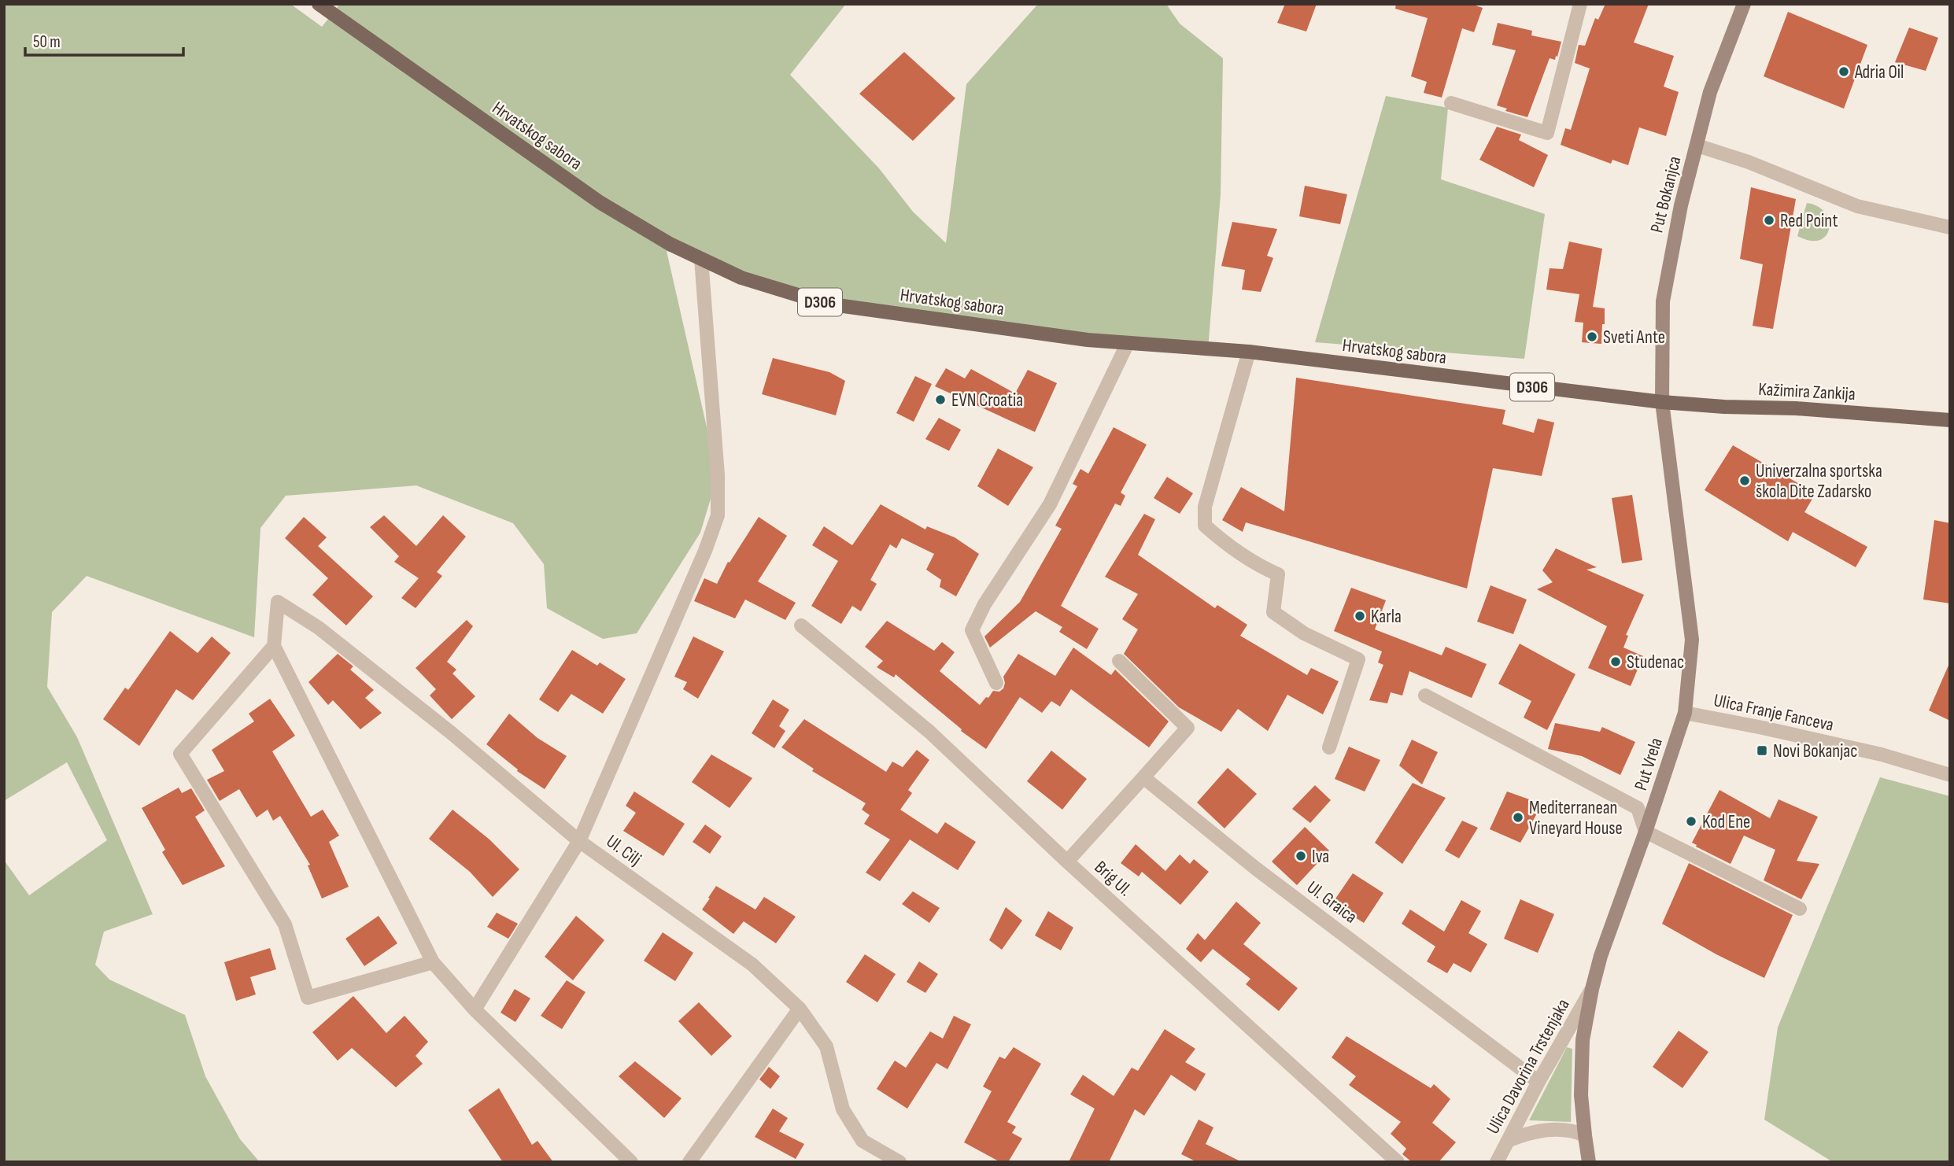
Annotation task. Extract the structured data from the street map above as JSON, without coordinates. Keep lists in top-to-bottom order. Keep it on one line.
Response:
{"streets":{"main road":["Hrvatskog sabora","Put Bokanjca","D306","Kažimira Zankija","Put Vrela"],"street":["Ulica Franje Fanceva","Ul. Cilj","Brig Ul.","Ul. Graica","Ulica Davorina Trstenjaka"]},"crossings":[["Hrvatskog sabora","Put Bokanjca"],["Hrvatskog sabora","Kažimira Zankija"],["Hrvatskog sabora","Put Vrela"],["Put Bokanjca","Kažimira Zankija"],["Put Bokanjca","Put Vrela"],["Kažimira Zankija","Put Vrela"],["Ulica Franje Fanceva","Put Vrela"],["Put Vrela","Ulica Davorina Trstenjaka"],["Ul. Graica","Ulica Davorina Trstenjaka"]],"places":{"other":["Adria Oil","Red Point","Sveti Ante","EVN Croatia","Univerzalna sportska škola Dite Zadarsko","Karla","Studenac","Mediterranean Vineyard House","Kod Ene","Iva"],"transit":["Novi Bokanjac"]},"scale_bar":"50 m"}
